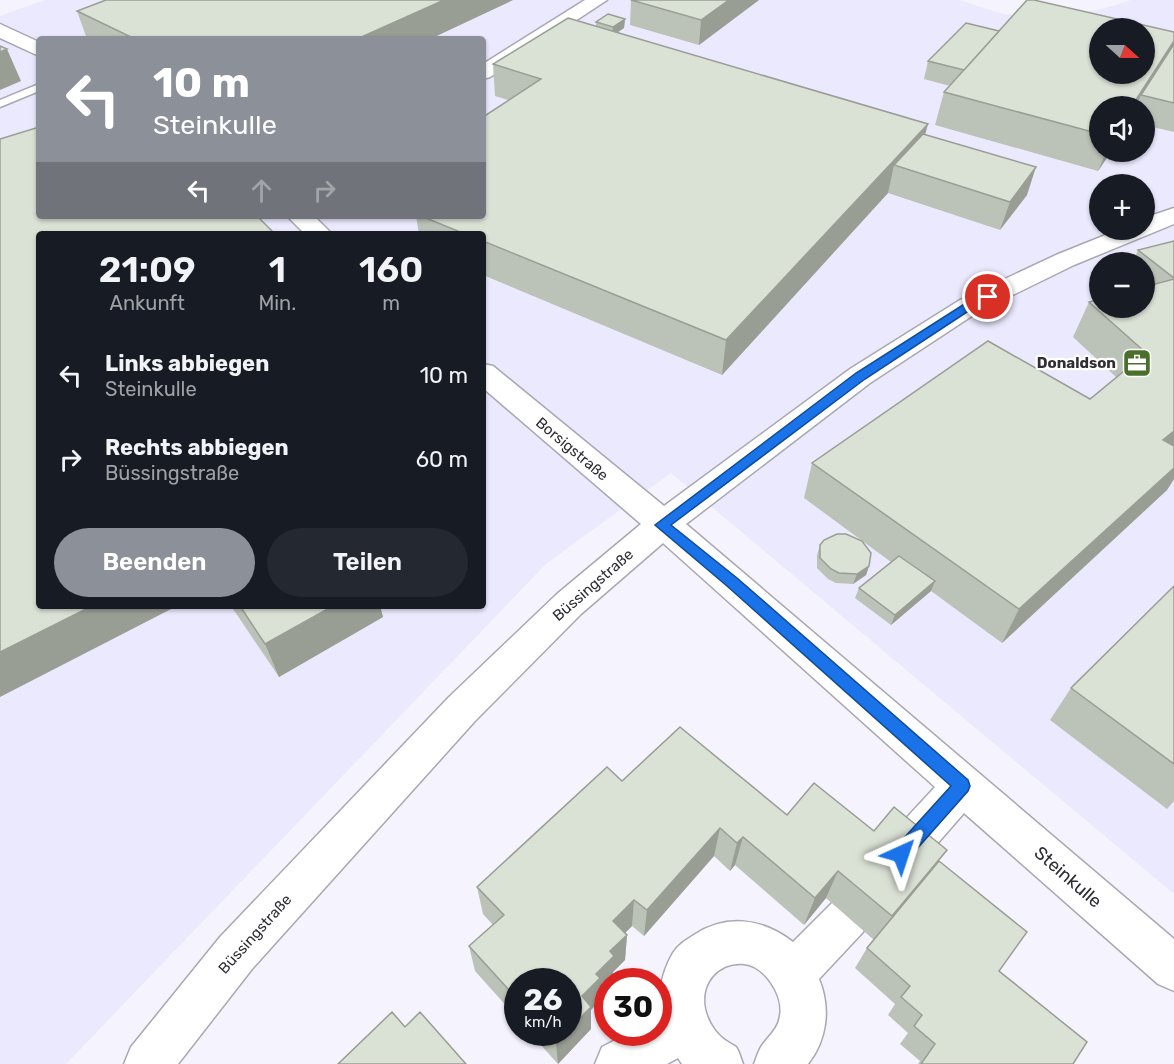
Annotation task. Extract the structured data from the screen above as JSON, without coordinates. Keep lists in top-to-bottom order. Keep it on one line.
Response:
{"streets":{"street":["Borsigstraße","Büssingstraße","Steinkulle"]},"crossings":[["Borsigstraße","Büssingstraße"],["Borsigstraße","Steinkulle"],["Büssingstraße","Steinkulle"]],"places":{"office":["Donaldson"]},"north":"right","page":{"map_buttons":["+","−"],"turn":["10 m","Steinkulle"],"eta":["21:09","Ankunft","1","Min.","160","m"],"list":[{"name":"Links abbiegen","note":"Steinkulle","value":"10 m"},{"name":"Rechts abbiegen","note":"Büssingstraße","value":"60 m"}],"buttons":["Beenden","Teilen"],"speed":"26 km/h","limit":"30"}}
